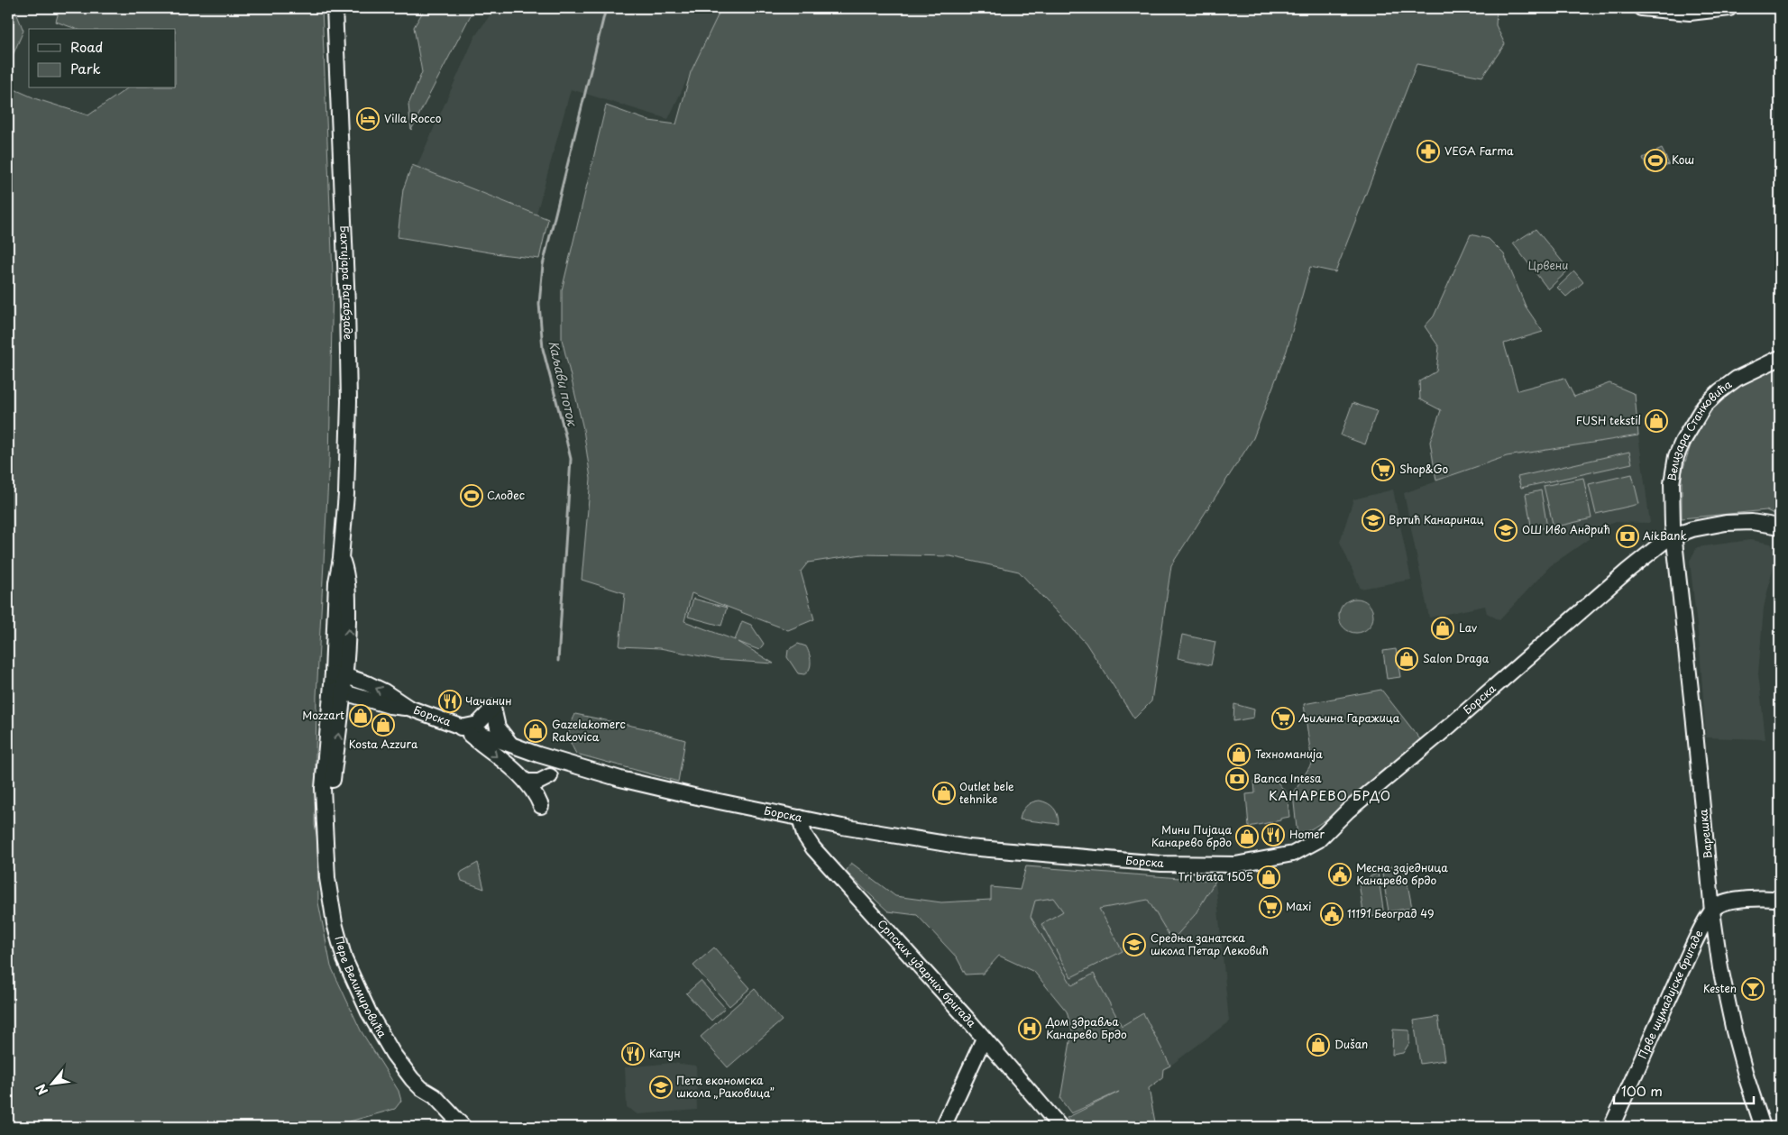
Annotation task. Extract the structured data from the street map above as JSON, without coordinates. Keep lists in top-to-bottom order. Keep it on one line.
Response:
{"streets":{"main road":["Бахтијара Вагабзаде","Велизара Станковића","Борска","Варешка","Српских ударних бригада","Пере Велимировића","Прве шумадијске бригаде"]},"crossings":[["Бахтијара Вагабзаде","Борска"],["Бахтијара Вагабзаде","Пере Велимировића"],["Велизара Станковића","Борска"],["Велизара Станковића","Варешка"],["Борска","Варешка"],["Борска","Српских ударних бригада"],["Борска","Пере Велимировића"],["Варешка","Прве шумадијске бригаде"]],"districts":["КАНАРЕВО БРДО"],"water":["Каљави поток"],"parks":["Црвени"],"places":{"hotel":["Villa Rocco"],"pharmacy":["VEGA Farma"],"sports":["Кош","Слодес"],"shop":["FUSH tekstil","Lav","Salon Draga","Mozzart","Kosta Azzura","Gazelakomerc Rakovica","Техноманија","Outlet bele tehnike","Мини Пијаца Канарево брдо","Tri brata 1505","Dušan"],"supermarket":["Shop&Go","Љиљина Гаражица","Maxi"],"school or university":["Вртић Канаринац","ОШ Иво Андрић","Средња занатска школа Петар Лековић","Пета економска школа „Раковица”"],"bank":["AikBank","Banca Intesa"],"restaurant":["Чачанин","Homer","Катун"],"public building":["Месна заједница Канарево брдо","11191 Београд 49"],"bar":["Kesten"],"hospital":["Дом здравља Канарево Брдо"]},"legend":["Road","Park"],"scale_bar":"100 m","north":"bottom left"}
